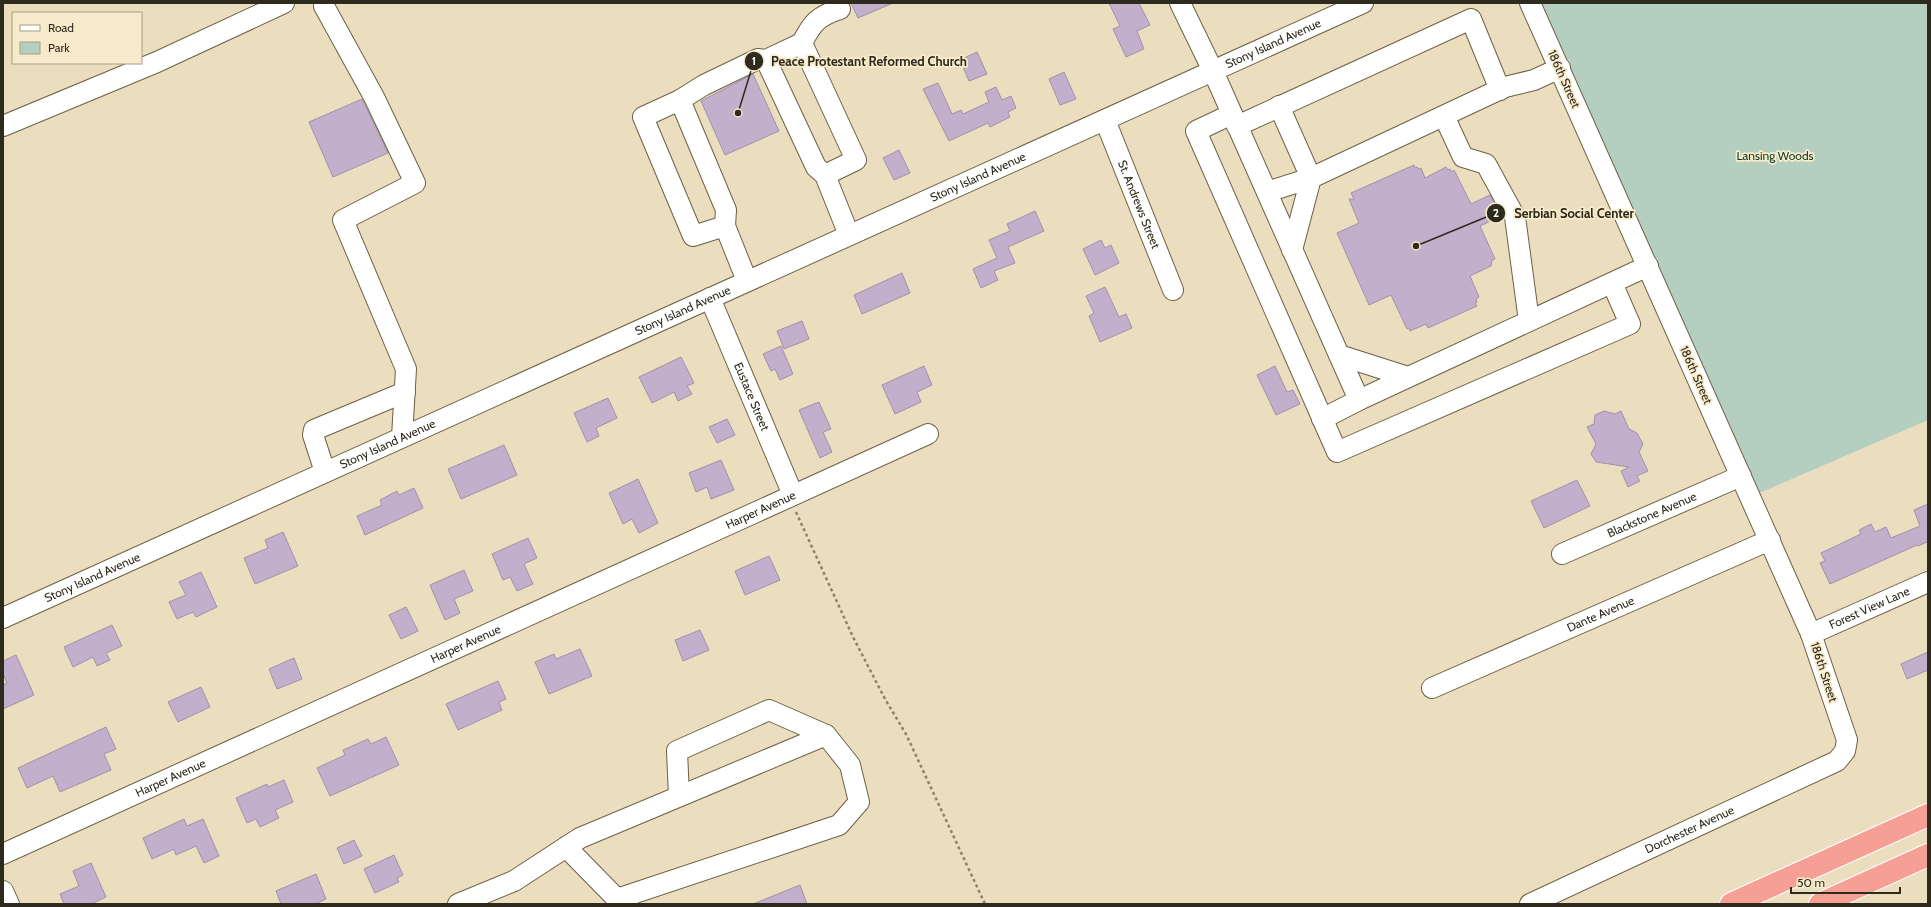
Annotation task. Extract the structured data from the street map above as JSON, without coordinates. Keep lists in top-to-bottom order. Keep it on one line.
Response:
{"streets":{"street":["Stony Island Avenue","186th Street","St. Andrews Street","Eustace Street","Harper Avenue","Blackstone Avenue","Forest View Lane","Dante Avenue","Dorchester Avenue"]},"crossings":[["Stony Island Avenue","St. Andrews Street"],["Stony Island Avenue","Eustace Street"],["186th Street","Blackstone Avenue"],["186th Street","Forest View Lane"],["186th Street","Dante Avenue"],["186th Street","Dorchester Avenue"],["Eustace Street","Harper Avenue"]],"parks":["Lansing Woods"],"places":["Peace Protestant Reformed Church","Serbian Social Center"],"legend":["Road","Park"],"scale_bar":"50 m"}
